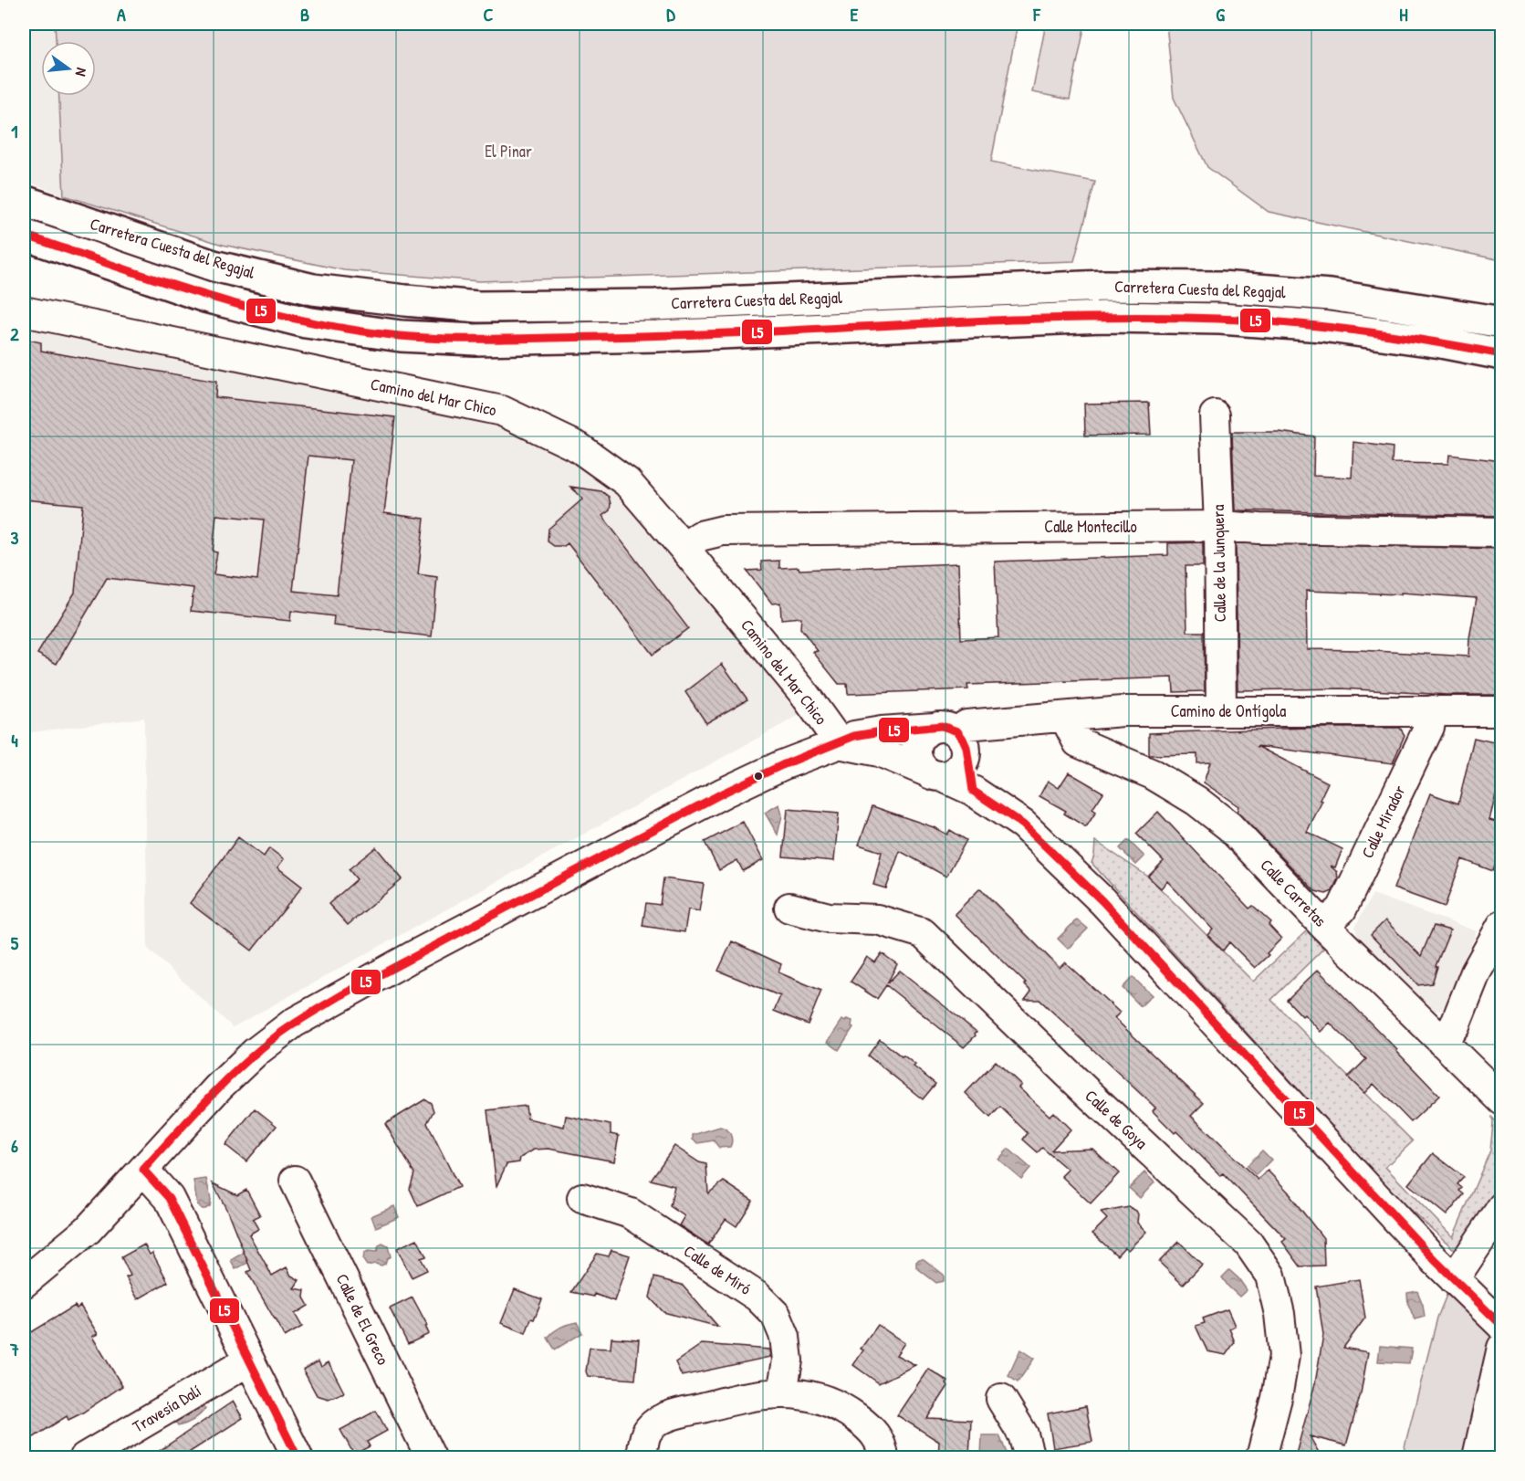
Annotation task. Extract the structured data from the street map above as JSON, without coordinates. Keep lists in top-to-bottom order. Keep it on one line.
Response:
{"streets":{"main road":["Carretera Cuesta del Regajal"],"street":["Camino del Mar Chico","Calle Montecillo","Calle de la Junquera","Camino de Ontígola","Calle Mirador","Calle Carretas","Calle de Goya","Calle de Miró","Calle de El Greco","Travesía Dalí"]},"crossings":[["Camino del Mar Chico","Calle Montecillo"],["Camino del Mar Chico","Camino de Ontígola"],["Calle Montecillo","Calle de la Junquera"],["Calle de la Junquera","Camino de Ontígola"],["Camino de Ontígola","Calle Mirador"],["Camino de Ontígola","Calle Carretas"],["Calle Mirador","Calle Carretas"]],"parks":["El Pinar"],"lines":["transit line L5"],"north":"right","grid":{"columns":["A","B","C","D","E","F","G","H"],"rows":["1","2","3","4","5","6","7"]}}
